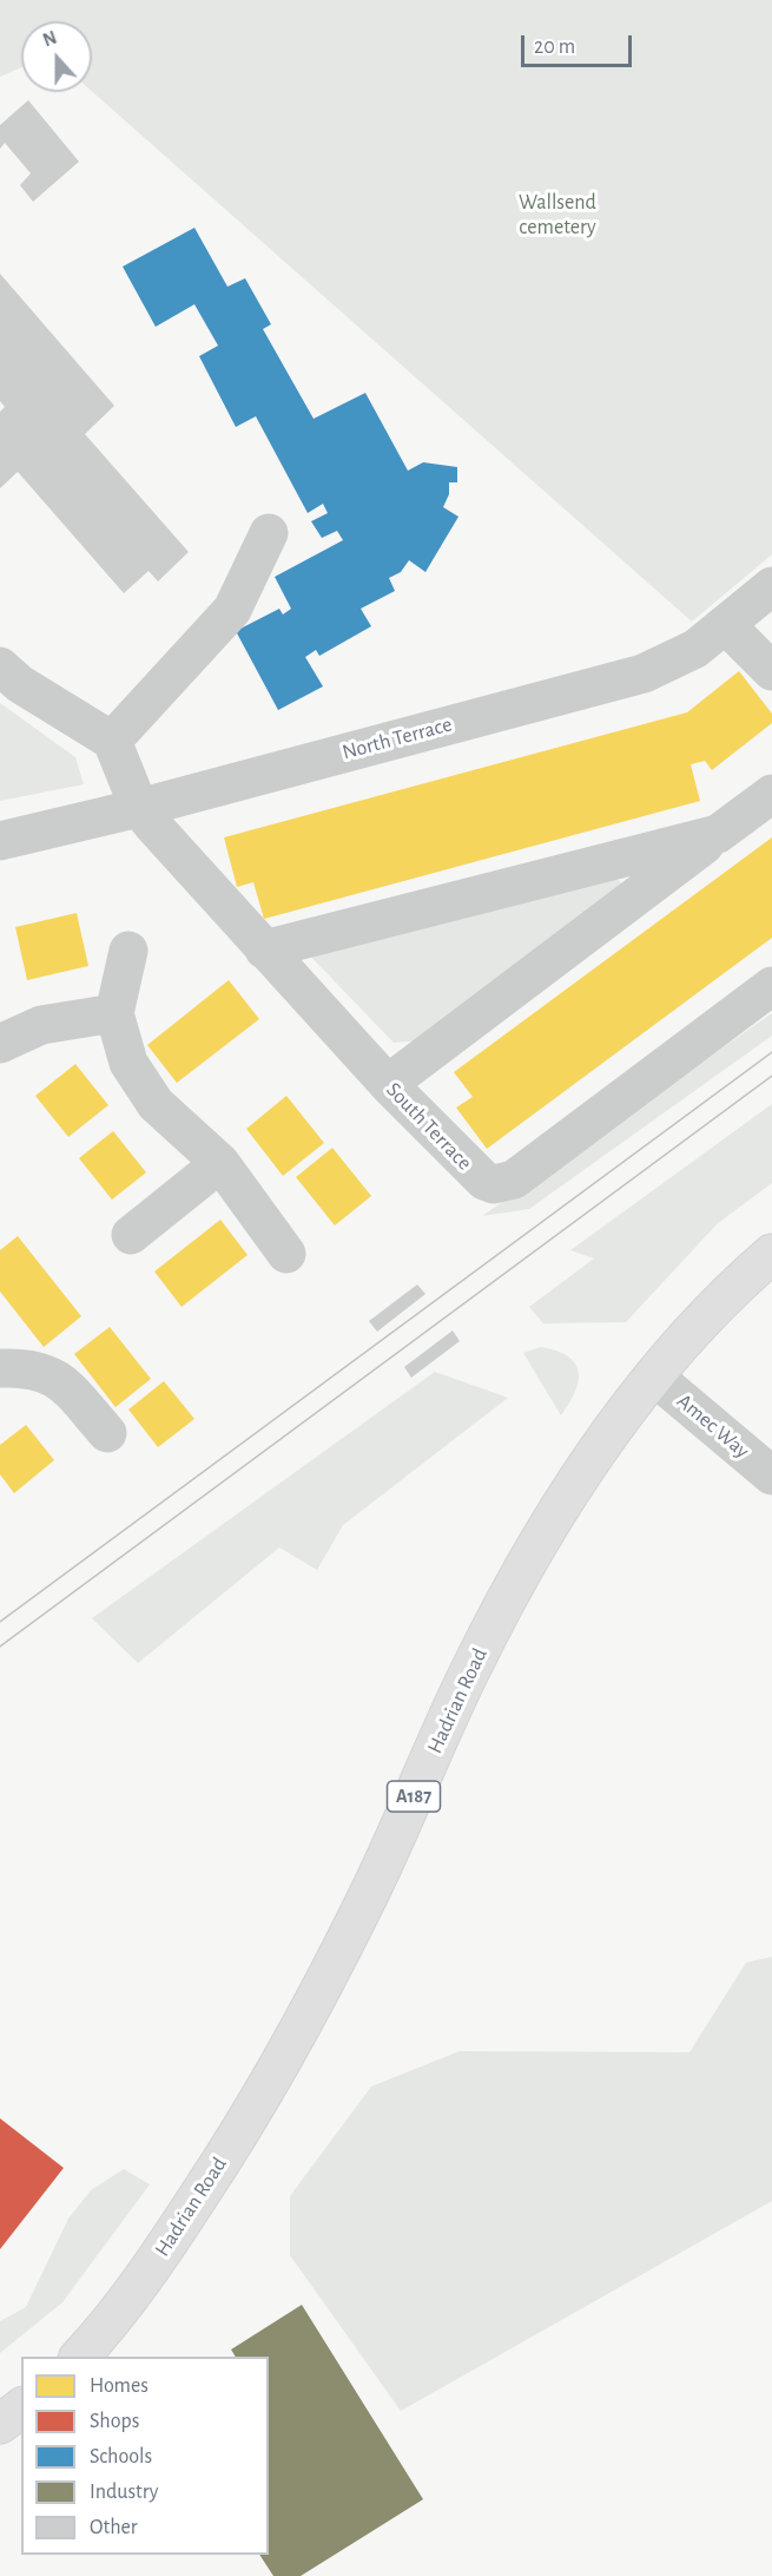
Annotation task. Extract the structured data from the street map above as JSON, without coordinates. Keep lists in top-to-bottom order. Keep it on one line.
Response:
{"streets":{"main road":["Hadrian Road","A187"],"street":["North Terrace","South Terrace","Amec Way"]},"crossings":[["North Terrace","South Terrace"],["Amec Way","Hadrian Road"]],"parks":["Wallsend cemetery"],"legend":["Homes","Shops","Schools","Industry","Other"],"scale_bar":"20 m","north":"top"}
